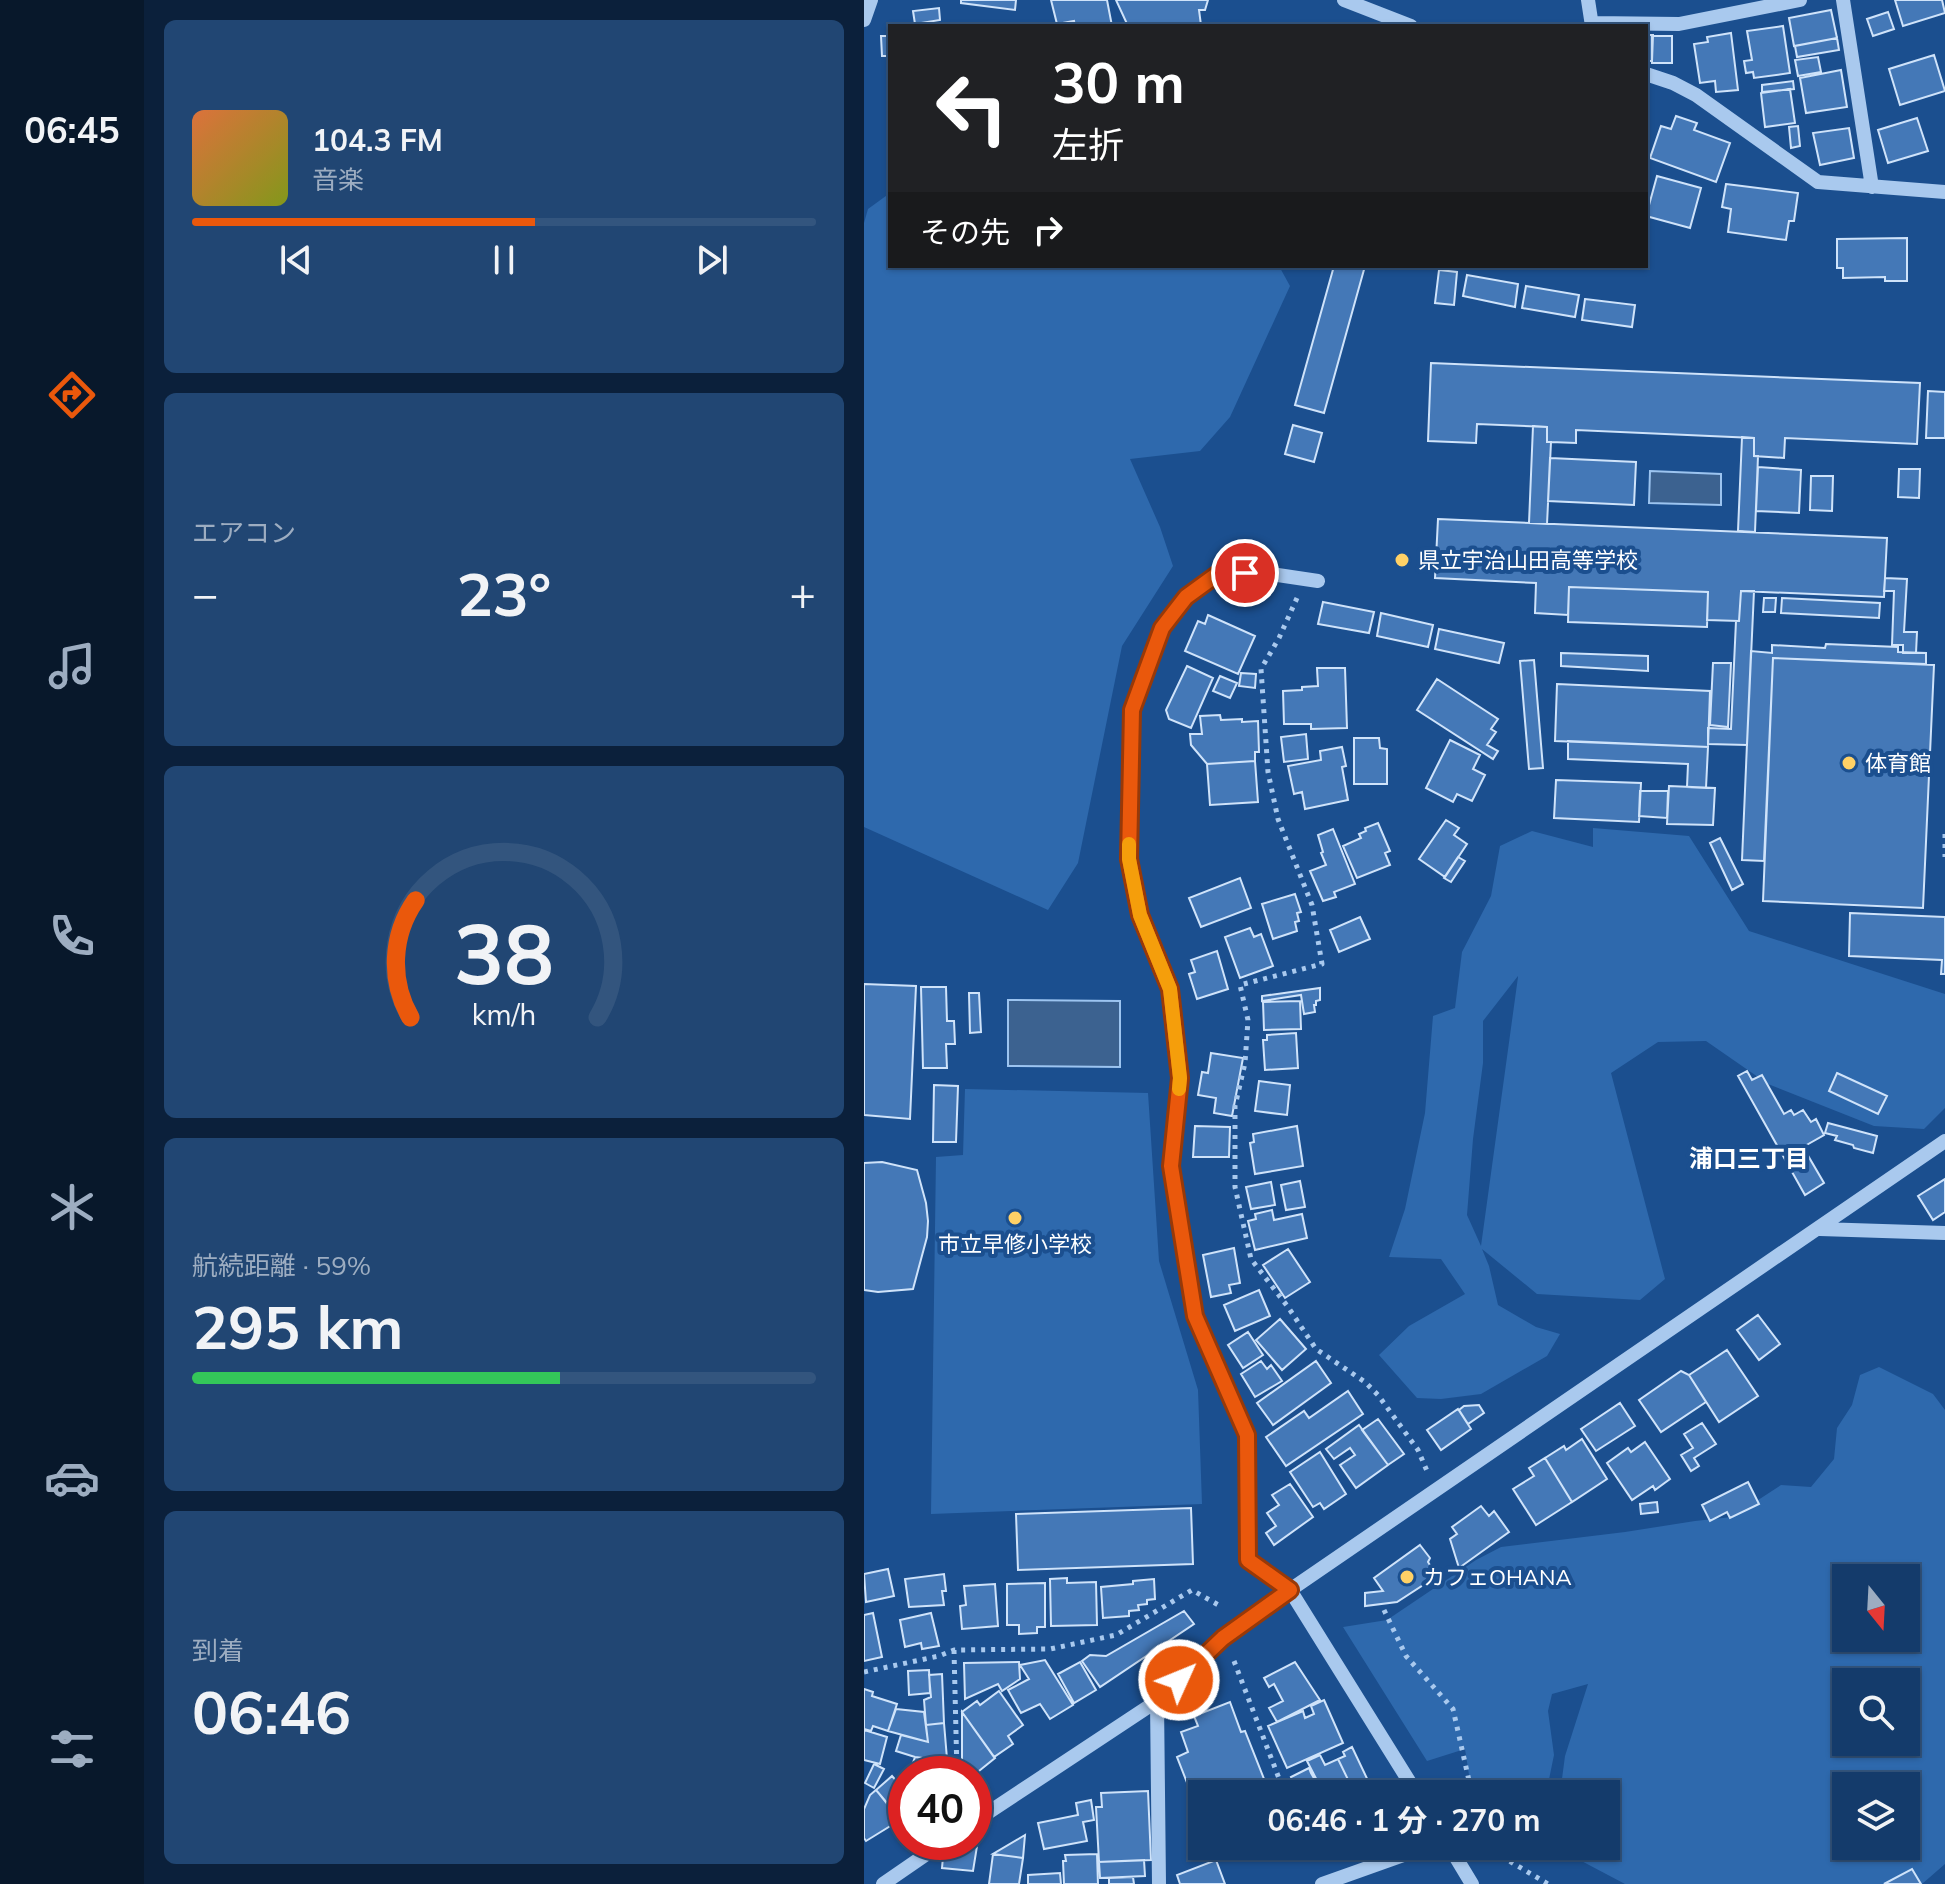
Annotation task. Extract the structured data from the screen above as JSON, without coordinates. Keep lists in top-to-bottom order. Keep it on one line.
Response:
{"districts":["浦口三丁目"],"places":["県立宇治山田高等学校","体育館","市立早修小学校","カフェOHANA"],"north":"bottom","page":{"tabs":"06:45","turn":["30 m","左折"],"song":["104.3 FM","音楽"],"then":"その先","tile":["エアコン",["航続距離 · 59%","295 km"],["到着","06:46"]],"heat":["−","23°","+"],"limit":"40","trip":"06:46 · 1 分 · 270 m","gauge":["38","km/h"]}}
